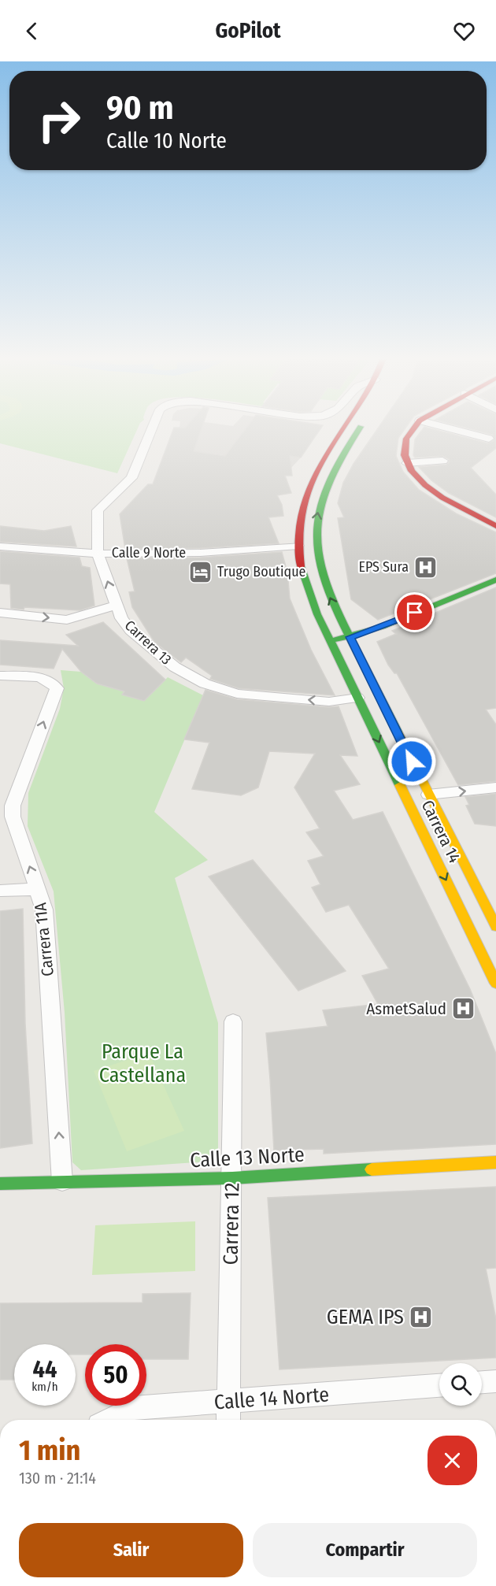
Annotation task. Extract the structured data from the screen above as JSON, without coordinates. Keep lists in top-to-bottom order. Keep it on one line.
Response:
{"streets":{"main road":["Carrera 14","Calle 13 Norte"],"street":["Calle 9 Norte","Carrera 13","Carrera 11A","Carrera 12","Calle 14 Norte"]},"crossings":[["Calle 9 Norte","Carrera 13"],["Calle 9 Norte","Carrera 14"],["Carrera 13","Carrera 14"],["Carrera 11A","Calle 13 Norte"],["Calle 13 Norte","Carrera 12"],["Carrera 12","Calle 14 Norte"]],"one_way":["Carrera 13","Carrera 11A"],"parks":["Parque La Castellana"],"places":{"hospital":["EPS Sura","AsmetSalud","GEMA IPS"],"hotel":["Trugo Boutique"]},"page":{"header":"GoPilot","turn":["90 m","Calle 10 Norte"],"speed":"44 km/h","limit":"50","heading":["1 min","130 m · 21:14"],"buttons":["Salir","Compartir"]}}
